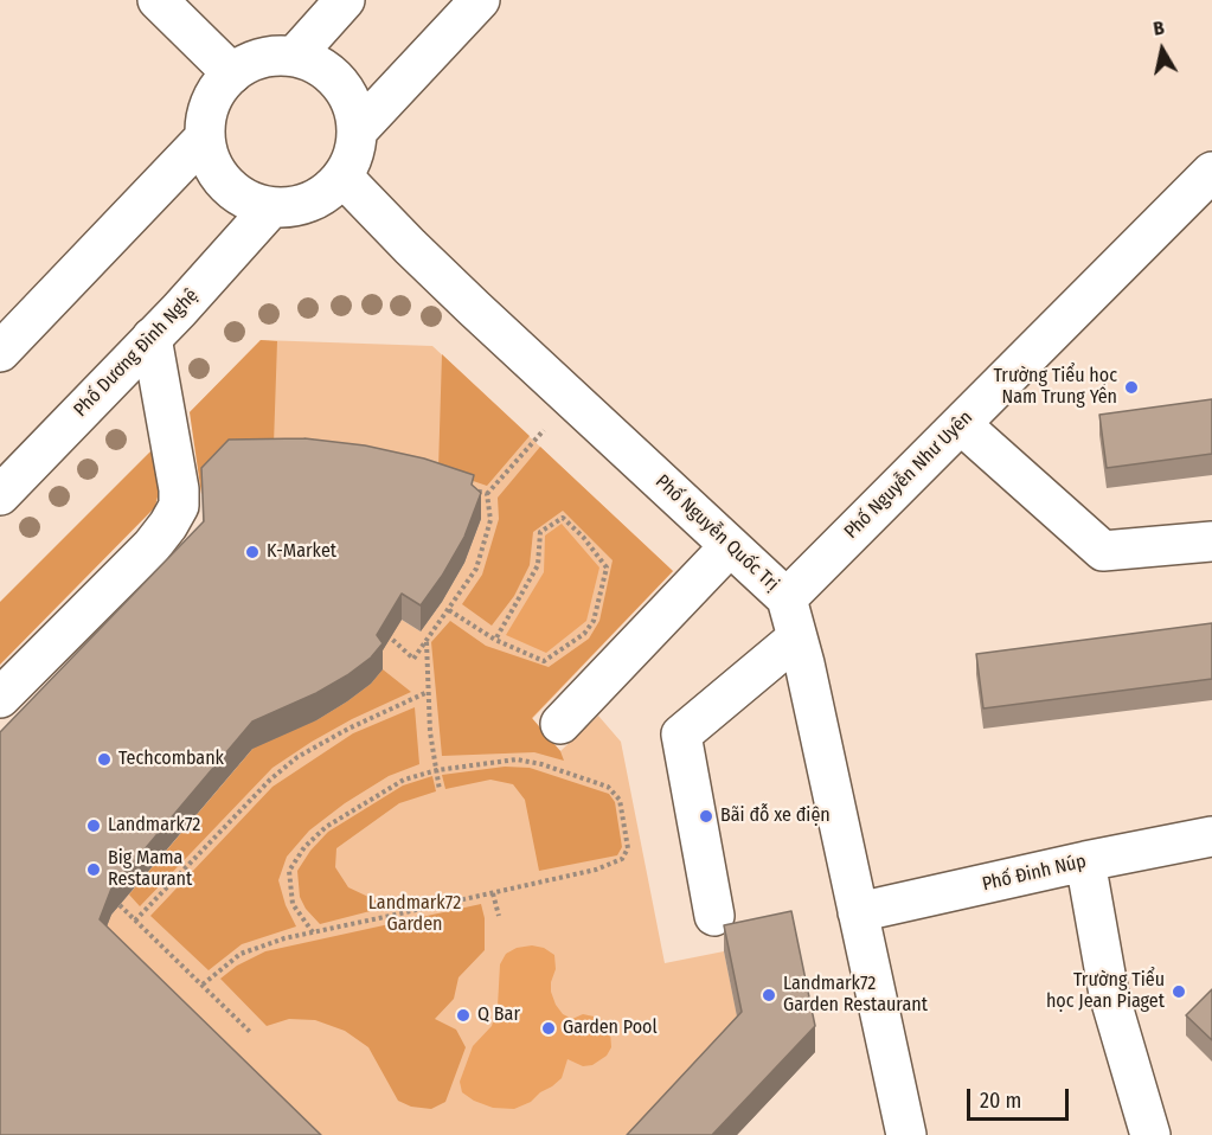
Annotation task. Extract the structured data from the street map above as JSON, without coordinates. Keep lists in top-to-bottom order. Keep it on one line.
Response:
{"streets":{"street":["Phố Dương Đình Nghệ","Phố Nguyễn Như Uyên","Phố Nguyễn Quốc Trị","Phố Đinh Núp"]},"crossings":[["Phố Dương Đình Nghệ","Phố Nguyễn Quốc Trị"],["Phố Nguyễn Như Uyên","Phố Nguyễn Quốc Trị"],["Phố Nguyễn Quốc Trị","Phố Đinh Núp"]],"parks":["Landmark72 Garden"],"places":["Trường Tiểu học Nam Trung Yên","K-Market","Techcombank","Bãi đỗ xe điện","Landmark72","Big Mama Restaurant","Trường Tiểu học Jean Piaget","Landmark72 Garden Restaurant","Q Bar","Garden Pool"],"scale_bar":"20 m","north":"top"}
